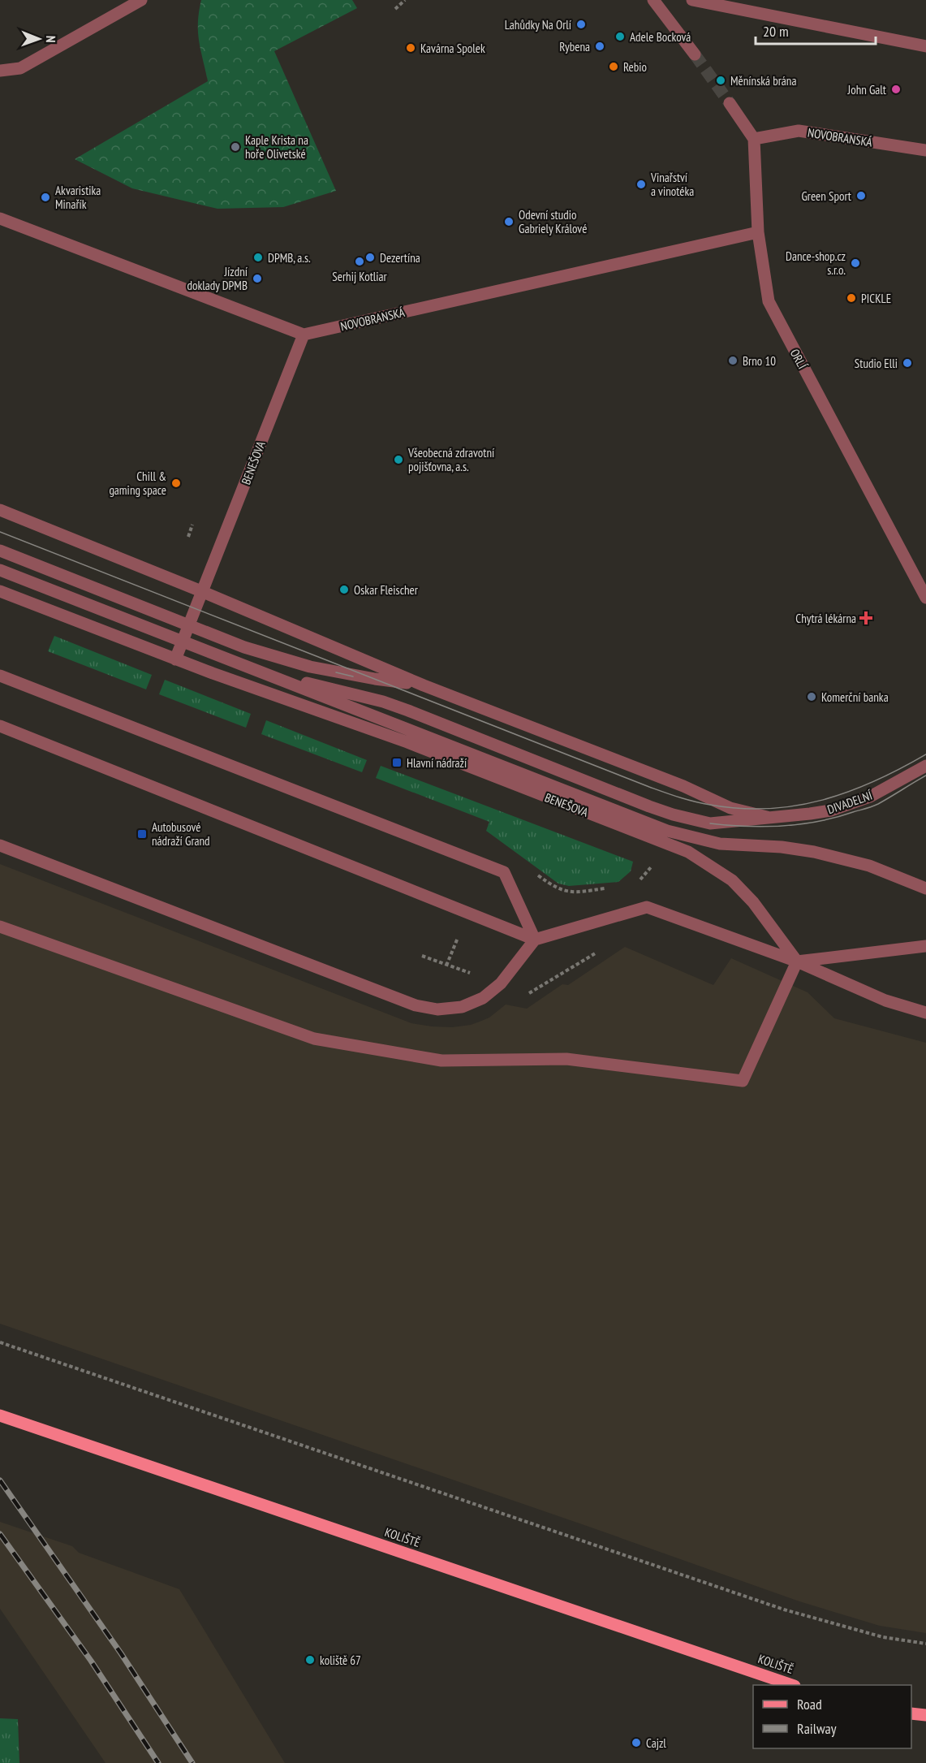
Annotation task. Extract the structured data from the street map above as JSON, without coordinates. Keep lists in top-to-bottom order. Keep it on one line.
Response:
{"streets":{"main road":["KOLIŠTĚ"],"street":["NOVOBRANSKÁ","ORLÍ","BENEŠOVA","DIVADELNÍ"]},"crossings":[["NOVOBRANSKÁ","ORLÍ"],["NOVOBRANSKÁ","BENEŠOVA"]],"places":{"other":["Lahůdky Na Orlí","Adele Bocková","Rybena","Kavárna Spolek","Rebio","Měnínská brána","John Galt","Kaple Krista na hoře Olivetské","Vinařství a vinotéka","Green Sport","Akvaristika Minařík","Odevní studio Gabriely Králové","DPMB, a.s.","Dezertína","Serhij Kotliar","Dance-shop.cz s.r.o.","Jízdní doklady DPMB","PICKLE","Brno 10","Studio Elli","Všeobecná zdravotní pojišťovna, a.s.","Chill & gaming space","Oskar Fleischer","Komerční banka","koliště 67","Cajzl"],"health":["Chytrá lékárna"],"transit":["Hlavní nádraží","Autobusové nádraží Grand"]},"legend":["Road","Railway"],"scale_bar":"20 m","north":"right"}
